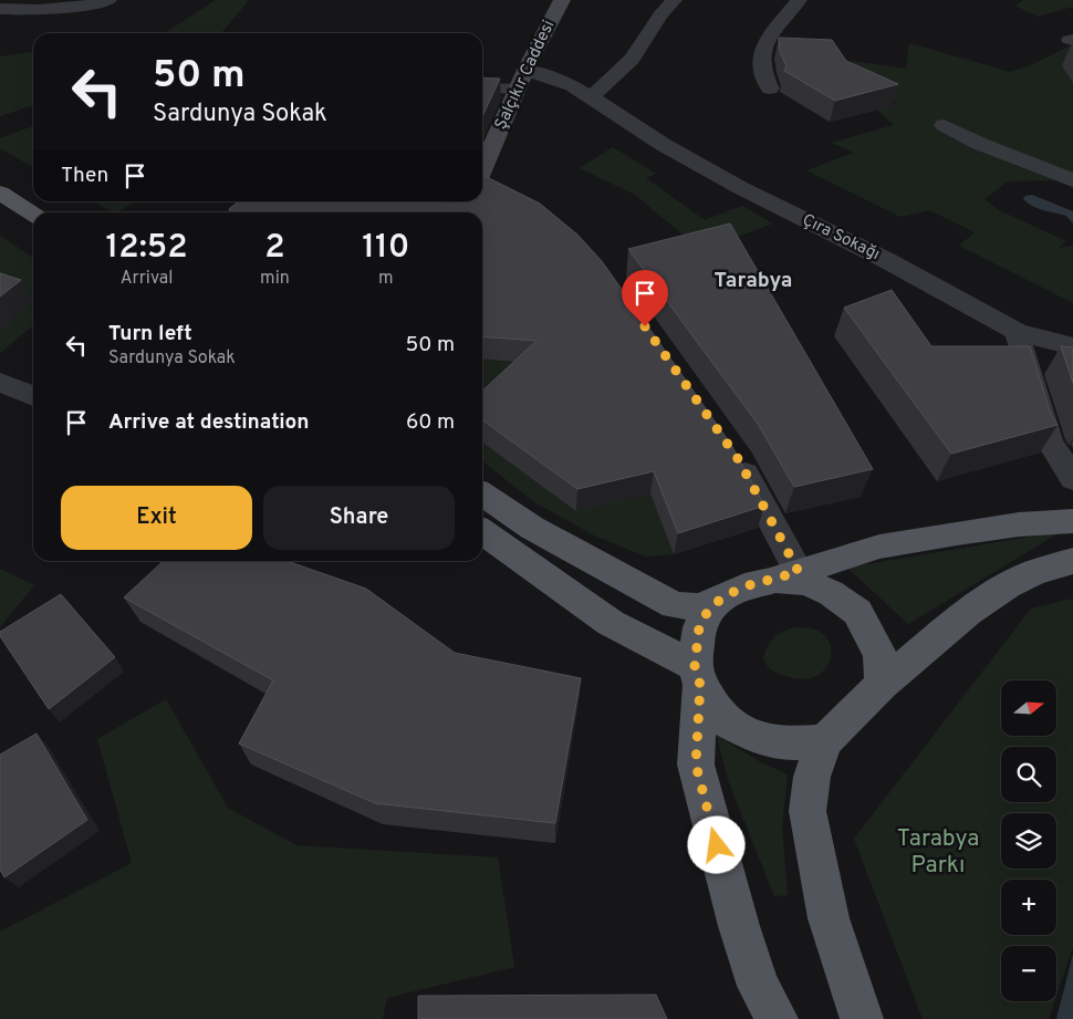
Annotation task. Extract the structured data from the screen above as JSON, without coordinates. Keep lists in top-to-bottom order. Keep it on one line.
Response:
{"streets":{"main road":["Şalçıkır Caddesi"],"street":["Çıra Sokağı"]},"crossings":[["Şalçıkır Caddesi","Çıra Sokağı"]],"districts":["Tarabya"],"parks":["Tarabya Parkı"],"north":"right","page":{"turn":["50 m","Sardunya Sokak"],"then":"Then","eta":["12:52","Arrival","2","min","110","m"],"list":[{"name":"Turn left","note":"Sardunya Sokak","value":"50 m"},{"name":"Arrive at destination","value":"60 m"}],"buttons":["Exit","Share"],"map_buttons":["+","−"]}}
